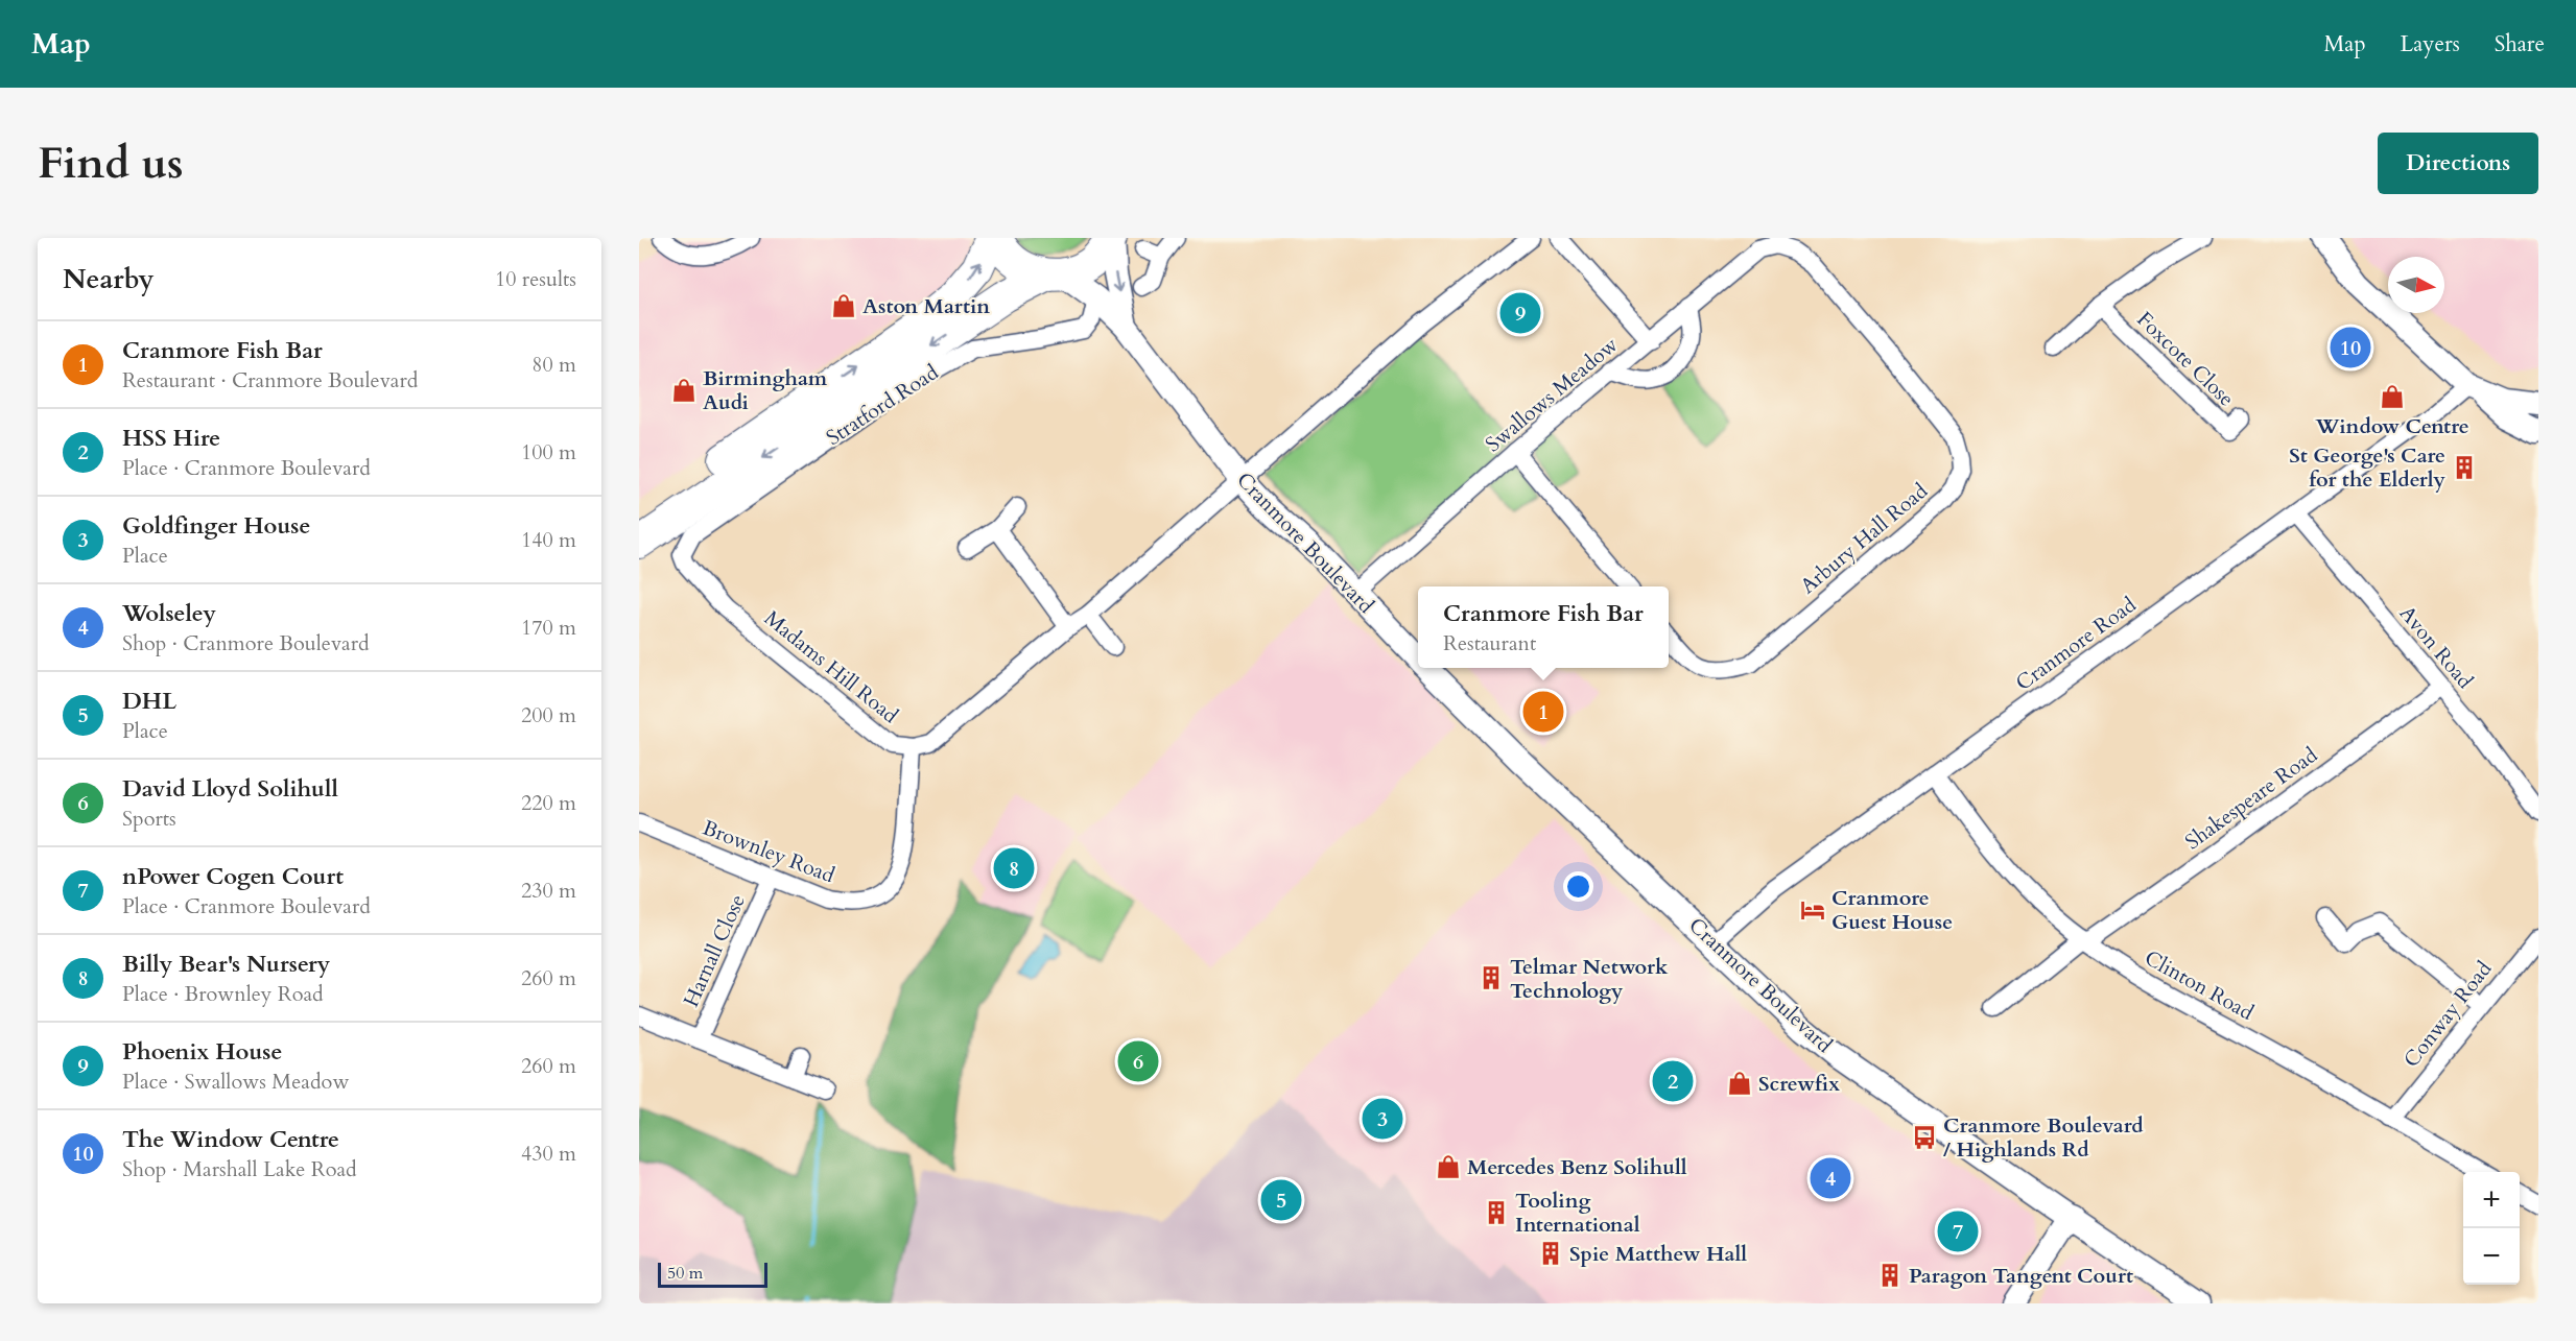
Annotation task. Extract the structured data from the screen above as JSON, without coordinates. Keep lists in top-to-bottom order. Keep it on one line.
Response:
{"streets":{"highway":["Stratford Road"],"street":["Foxcote Close","Swallows Meadow","Arbury Hall Road","Cranmore Boulevard","Cranmore Road","Avon Road","Madams Hill Road","Shakespeare Road","Brownley Road","Harnall Close","Clinton Road","Conway Road"]},"crossings":[["Swallows Meadow","Arbury Hall Road"],["Swallows Meadow","Cranmore Boulevard"],["Stratford Road","Cranmore Boulevard"],["Stratford Road","Madams Hill Road"],["Cranmore Boulevard","Cranmore Road"],["Cranmore Road","Avon Road"],["Cranmore Road","Clinton Road"],["Avon Road","Shakespeare Road"],["Madams Hill Road","Brownley Road"],["Shakespeare Road","Clinton Road"],["Brownley Road","Harnall Close"],["Clinton Road","Conway Road"]],"places":{"shop":["Aston Martin","Birmingham Audi","Window Centre","Screwfix","Mercedes Benz Solihull"],"building":["St George's Care for the Elderly","Telmar Network Technology","Tooling International","Spie Matthew Hall","Paragon Tangent Court"],"hotel":["Cranmore Guest House"],"bus stop":["Cranmore Boulevard / Highlands Rd"]},"scale_bar":"50 m","north":"right","page":{"header":"Map","nav":["Map","Layers","Share"],"buttons":"Directions","title":"Find us","heading":["Nearby","10 results"],"pins":["9","10","1","8","6","2","3","4","5","7"],"list":[{"mark":"1","name":"Cranmore Fish Bar","note":"Restaurant · Cranmore Boulevard","value":"80 m"},{"mark":"2","name":"HSS Hire","note":"Place · Cranmore Boulevard","value":"100 m"},{"mark":"3","name":"Goldfinger House","note":"Place","value":"140 m"},{"mark":"4","name":"Wolseley","note":"Shop · Cranmore Boulevard","value":"170 m"},{"mark":"5","name":"DHL","note":"Place","value":"200 m"},{"mark":"6","name":"David Lloyd Solihull","note":"Sports","value":"220 m"},{"mark":"7","name":"nPower Cogen Court","note":"Place · Cranmore Boulevard","value":"230 m"},{"mark":"8","name":"Billy Bear's Nursery","note":"Place · Brownley Road","value":"260 m"},{"mark":"9","name":"Phoenix House","note":"Place · Swallows Meadow","value":"260 m"},{"mark":"10","name":"The Window Centre","note":"Shop · Marshall Lake Road","value":"430 m"}],"popup":["Cranmore Fish Bar","Restaurant"],"map_buttons":["+","−"],"scale":"50 m"}}
